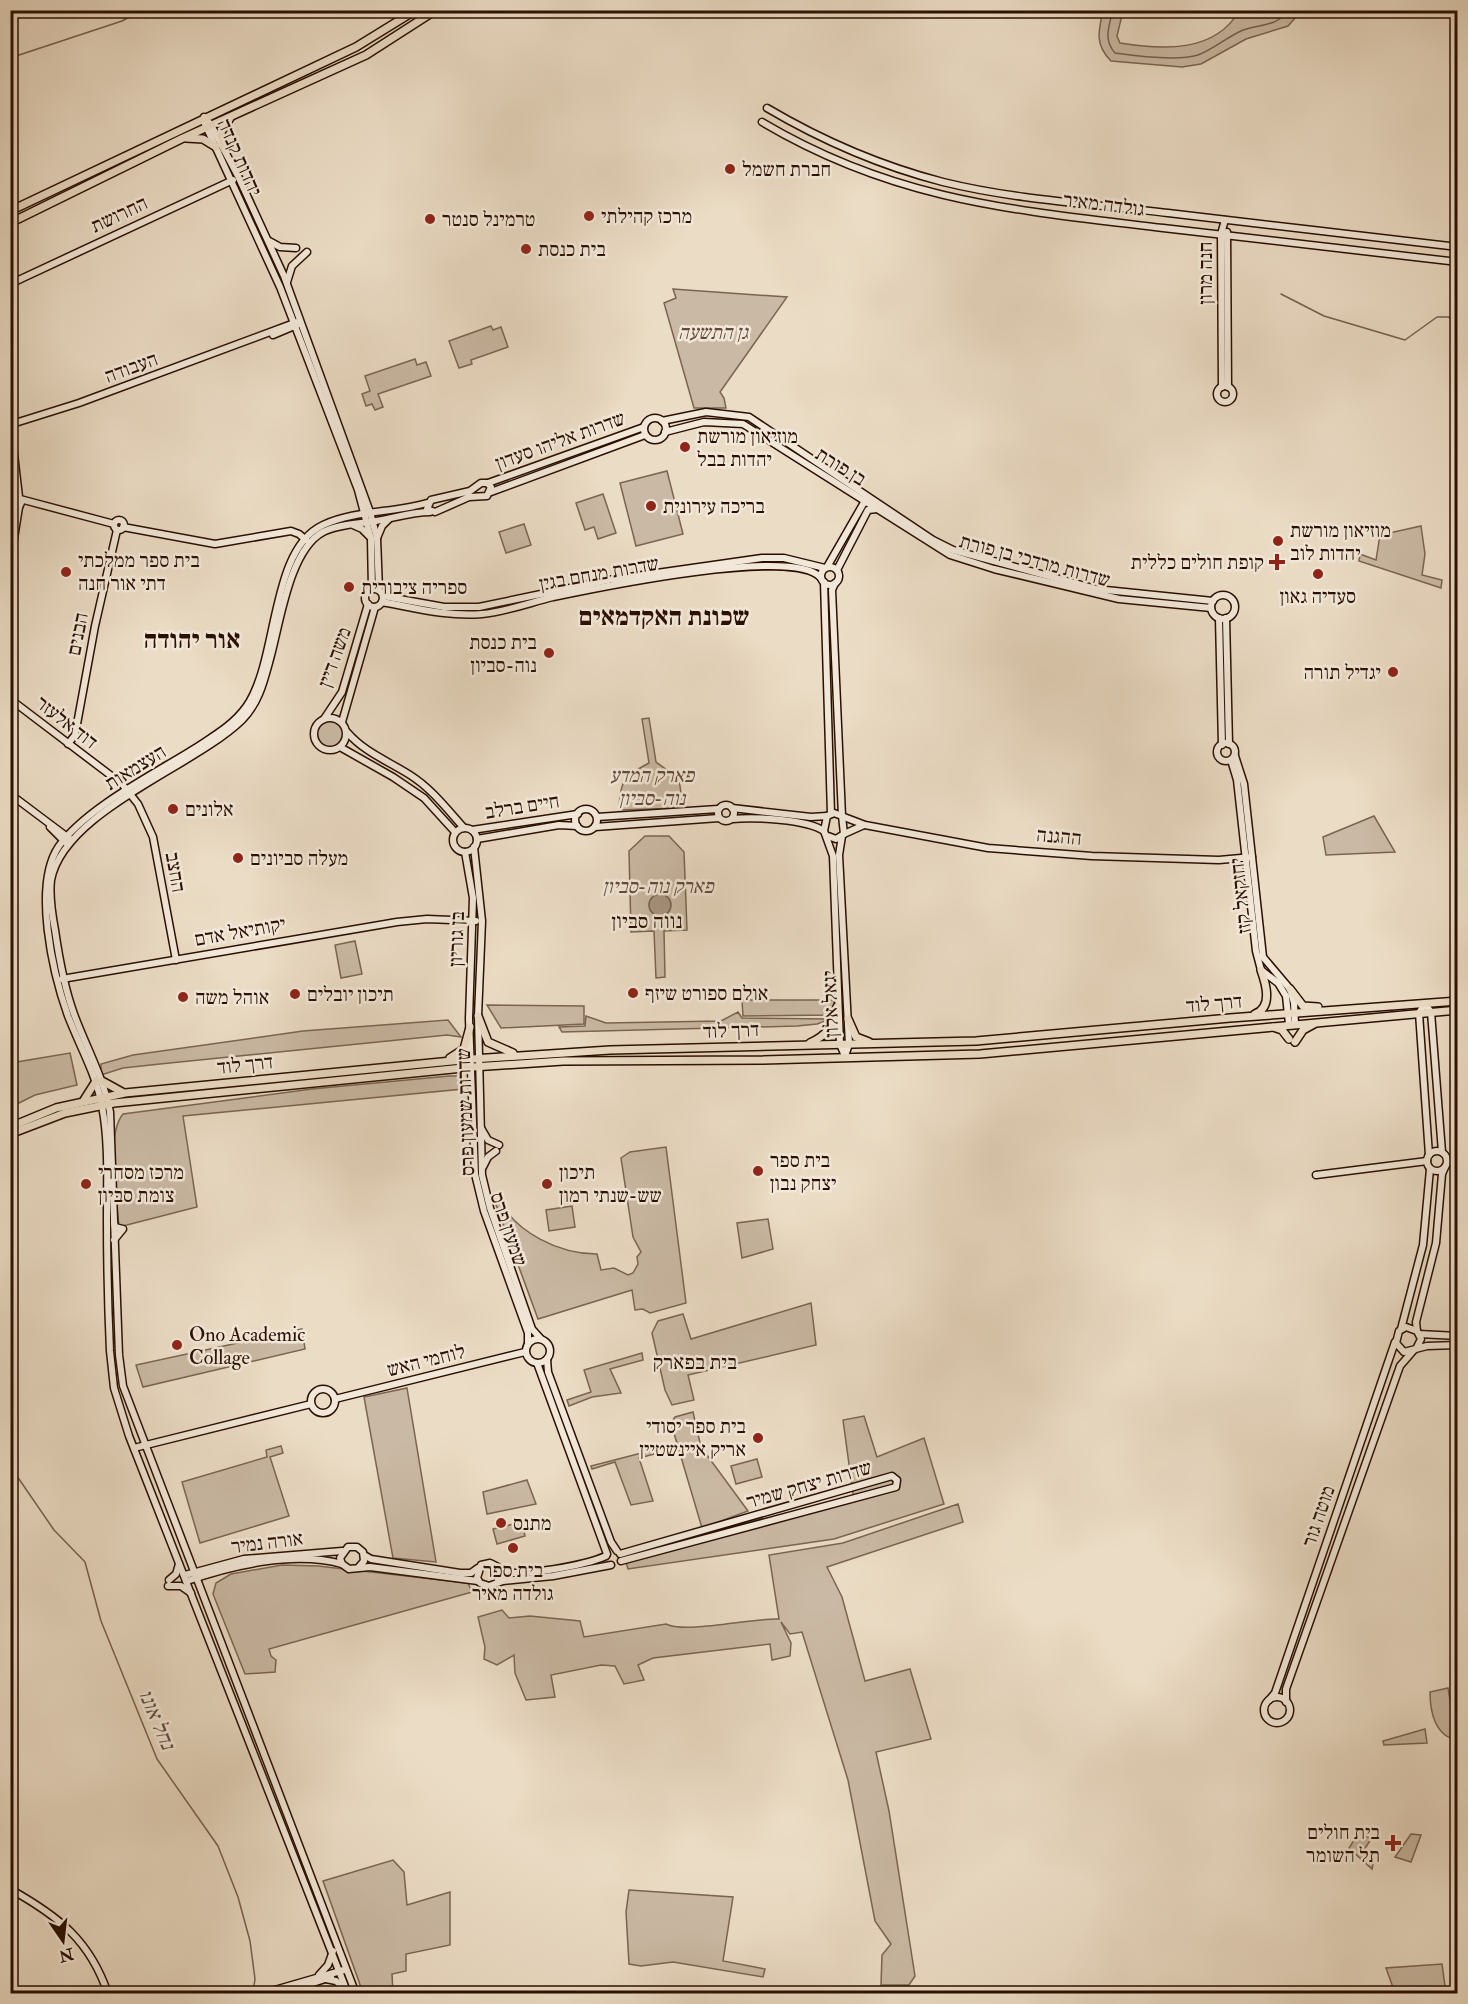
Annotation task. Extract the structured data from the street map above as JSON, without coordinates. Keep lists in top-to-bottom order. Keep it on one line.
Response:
{"streets":{"main road":["דרך לוד"],"street":["יהדות קנדה","גולדה מאיר","החרושת","חנה מרון","העבודה","שדרות אליהו סעדון","בן פורת","שדרות מרדכי בן פורת","שדרות מנחם בגין","הבנים","משה דיין","דוד אלעזר","העצמאות","חיים ברלב","ההגנה","החצב","יחזקאל קזז","יקותיאל אדם","בן גוריון","יגאל אלון","שדרות שמעון פרס","שמעון פרס","לוחמי האש","שדרות יצחק שמיר","מוטה גור","אורה נמיר"]},"crossings":[["יהדות קנדה","החרושת"],["יהדות קנדה","העבודה"],["גולדה מאיר","חנה מרון"],["שדרות אליהו סעדון","בן פורת"],["בן פורת","שדרות מרדכי בן פורת"],["שדרות מנחם בגין","משה דיין"],["הבנים","דוד אלעזר"],["דוד אלעזר","העצמאות"],["דוד אלעזר","החצב"],["העצמאות","החצב"],["העצמאות","יקותיאל אדם"],["העצמאות","דרך לוד"],["חיים ברלב","בן גוריון"],["חיים ברלב","שדרות שמעון פרס"],["ההגנה","יחזקאל קזז"],["ההגנה","יגאל אלון"],["החצב","יקותיאל אדם"],["יחזקאל קזז","דרך לוד"],["יקותיאל אדם","בן גוריון"],["יקותיאל אדם","שדרות שמעון פרס"],["בן גוריון","שדרות שמעון פרס"],["דרך לוד","יגאל אלון"],["דרך לוד","שדרות שמעון פרס"],["שדרות שמעון פרס","שמעון פרס"],["שדרות שמעון פרס","לוחמי האש"],["שמעון פרס","לוחמי האש"]],"districts":["שכונת האקדמאים","אור יהודה","נווה סביון","בית בפארק"],"water":["נחל אונו"],"parks":["גן התשעה","פארק המדע נוה-סביון","פארק נוה-סביון"],"places":{"other":["חברת חשמל","מרכז קהילתי","טרמינל סנטר","בית כנסת","מוזיאון מורשת יהדות בבל","בריכה עירונית","מוזיאון מורשת יהדות לוב","בית ספר ממלכתי דתי אור חנה","סעדיה גאון","ספריה ציבורית","בית כנסת נוה-סביון","יגדיל תורה","אלונים","מעלה סביונים","אולם ספורט שיזף","תיכון יובלים","אוהל משה","בית ספר יצחק נבון","מרכז מסחרי צומת סביון","תיכון שש-שנתי רמון","Ono Academic Collage","בית ספר יסודי אריק איינשטיין","מתנס","בית ספר גולדה מאיר"],"health":["קופת חולים כללית","בית חולים תל השומר"]},"north":"bottom"}
